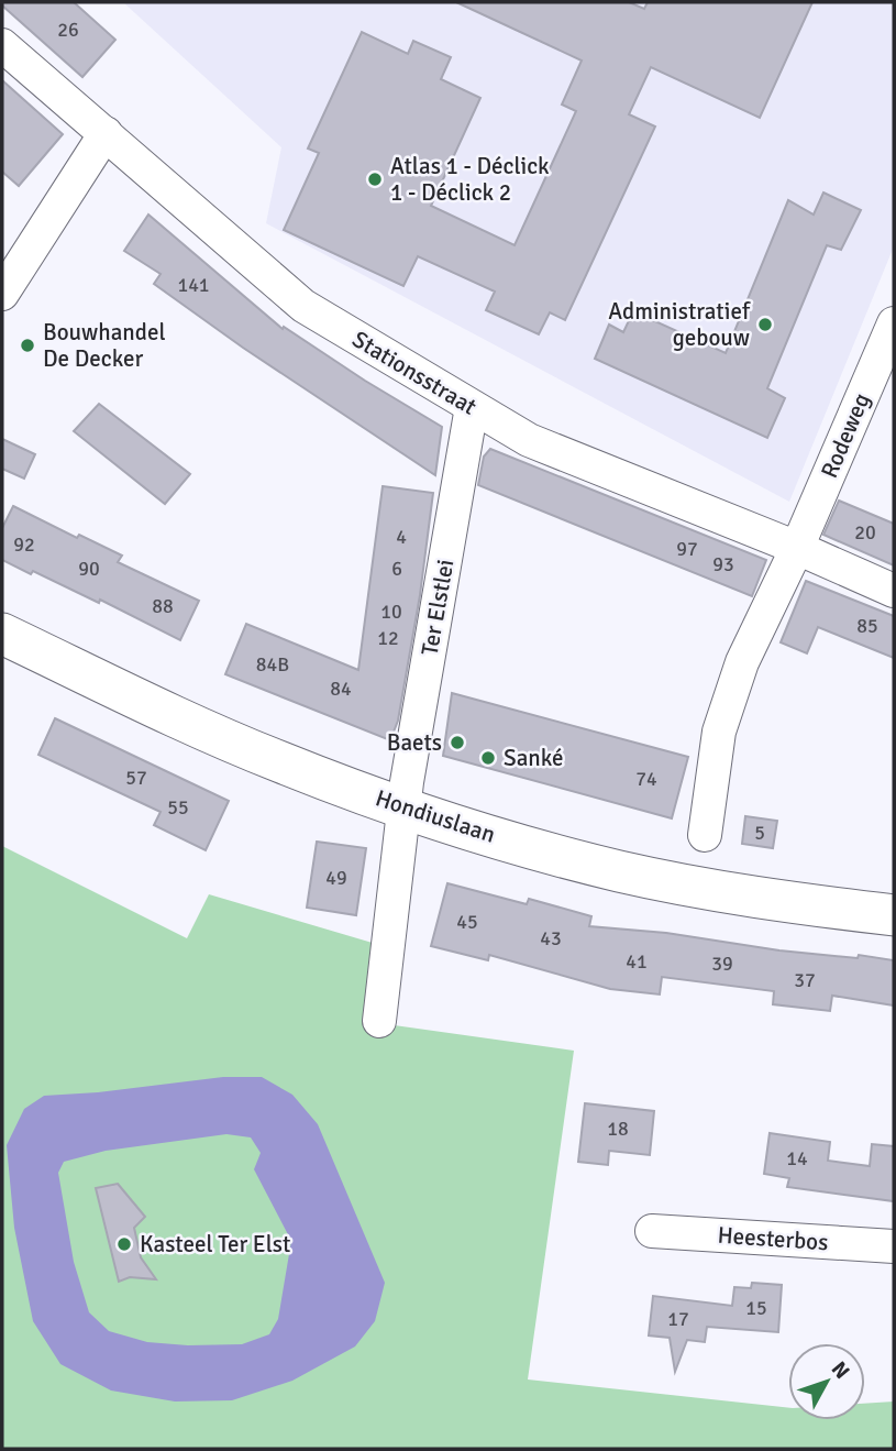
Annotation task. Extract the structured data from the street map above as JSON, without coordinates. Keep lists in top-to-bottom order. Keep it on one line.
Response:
{"streets":{"street":["Stationsstraat","Rodeweg","Ter Elstlei","Hondiuslaan","Heesterbos"]},"crossings":[["Stationsstraat","Rodeweg"],["Stationsstraat","Ter Elstlei"],["Ter Elstlei","Hondiuslaan"]],"places":["Atlas 1 - Déclick 1 - Déclick 2","Administratief gebouw","Bouwhandel De Decker","Baets","Sanké","Kasteel Ter Elst"],"house_numbers":["26","141","20","4","92","97","93","90","6","88","10","85","12","84B","84","57","74","55","5","49","45","43","41","39","37","18","14","15","17"],"north":"top right"}
